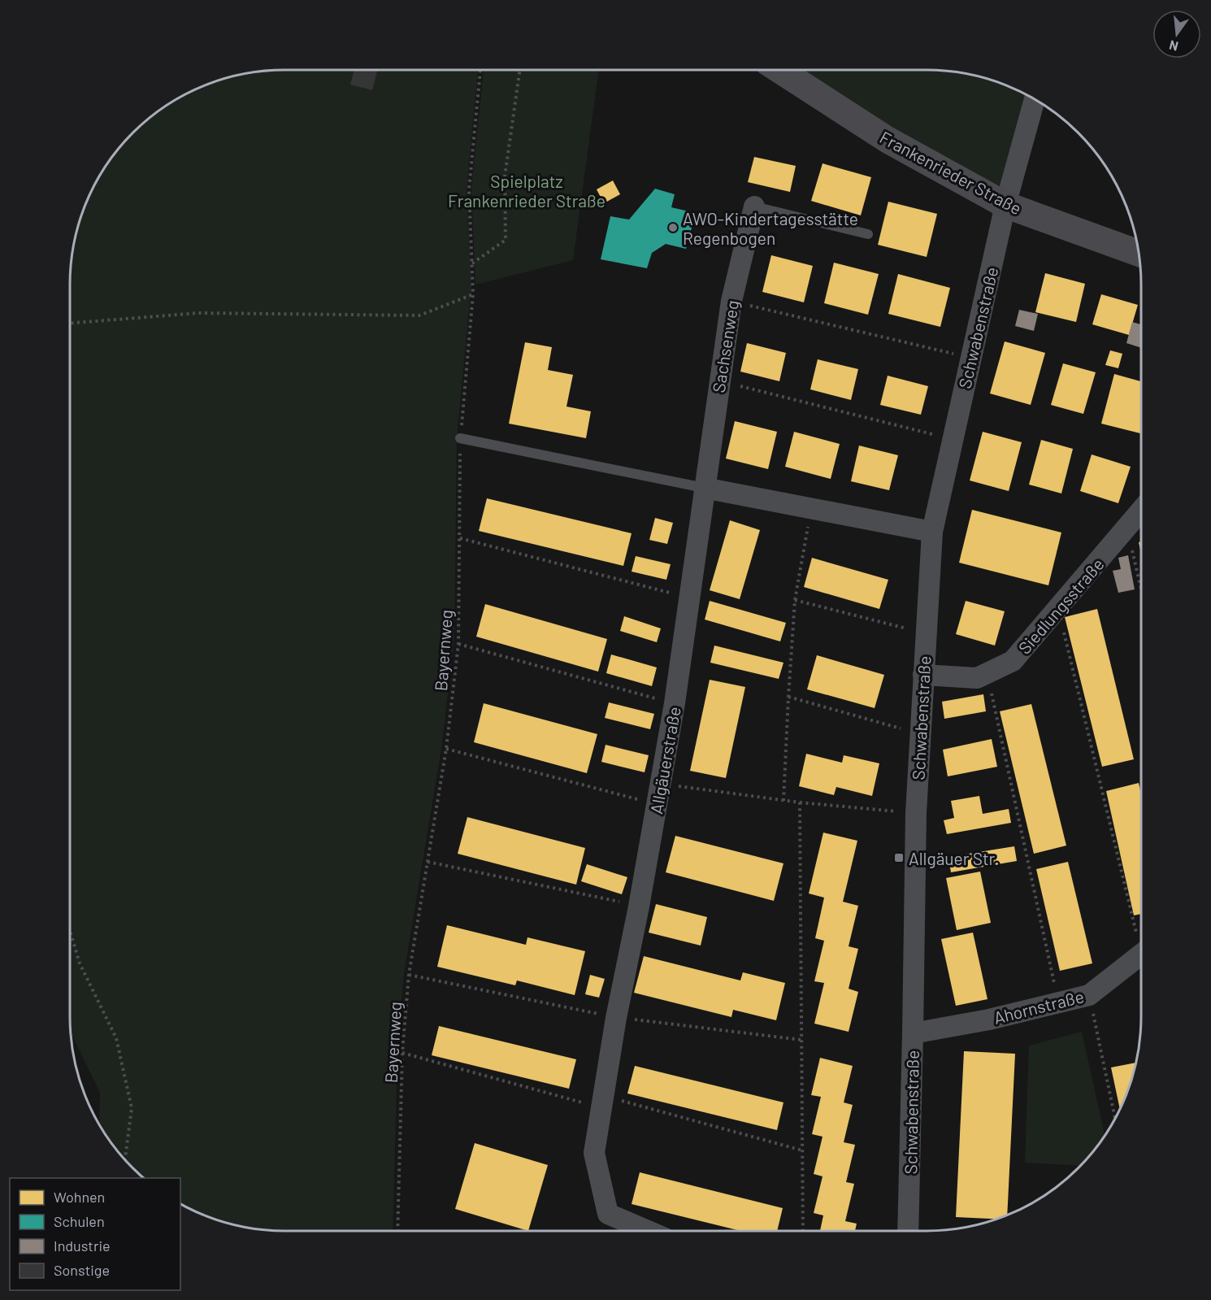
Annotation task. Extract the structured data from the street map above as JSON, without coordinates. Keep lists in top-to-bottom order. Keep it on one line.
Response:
{"streets":{"street":["Frankenrieder Straße","Schwabenstraße","Sachsenweg","Siedlungsstraße","Allgäuerstraße","Ahornstraße"],"path":["Bayernweg"]},"crossings":[["Frankenrieder Straße","Schwabenstraße"],["Schwabenstraße","Siedlungsstraße"],["Schwabenstraße","Ahornstraße"],["Sachsenweg","Allgäuerstraße"]],"parks":["Spielplatz Frankenrieder Straße"],"places":{"other":["AWO-Kindertagesstätte Regenbogen"],"transit":["Allgäuer Str."]},"legend":["Wohnen","Schulen","Industrie","Sonstige"],"north":"bottom"}
